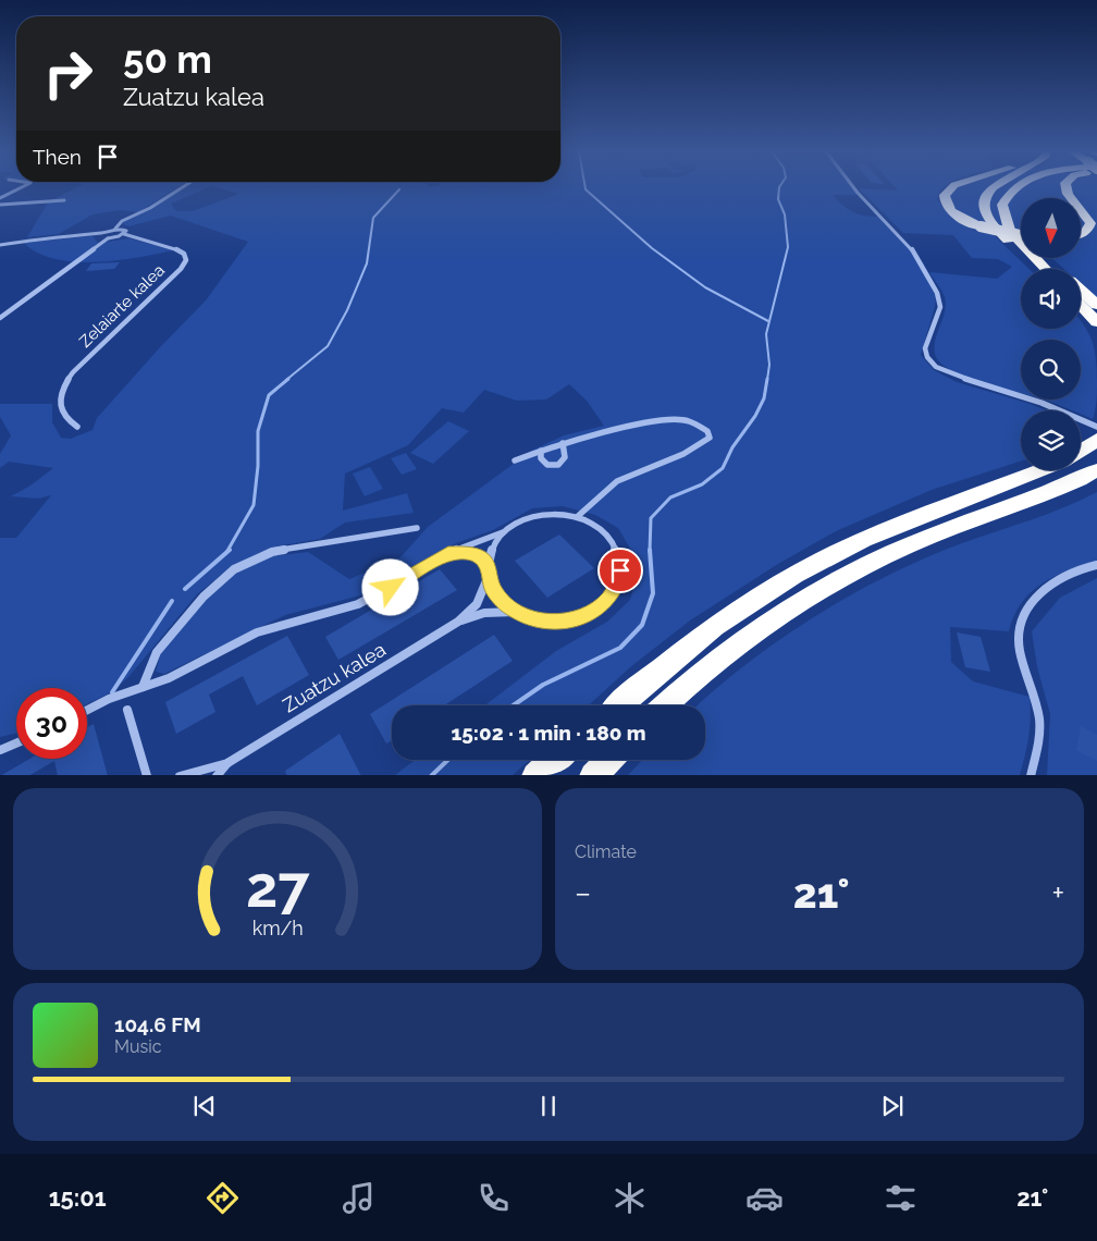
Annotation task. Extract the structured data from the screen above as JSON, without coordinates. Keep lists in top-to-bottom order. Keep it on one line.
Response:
{"streets":{"street":["Zelaiarte kalea","Zuatzu kalea"]},"north":"bottom","page":{"turn":["50 m","Zuatzu kalea"],"then":"Then","limit":"30","trip":"15:02 · 1 min · 180 m","tile":"Climate","heat":["−","21°","+"],"song":["104.6 FM","Music"],"tabs":["15:01","21°"],"gauge":["27","km/h"]}}
